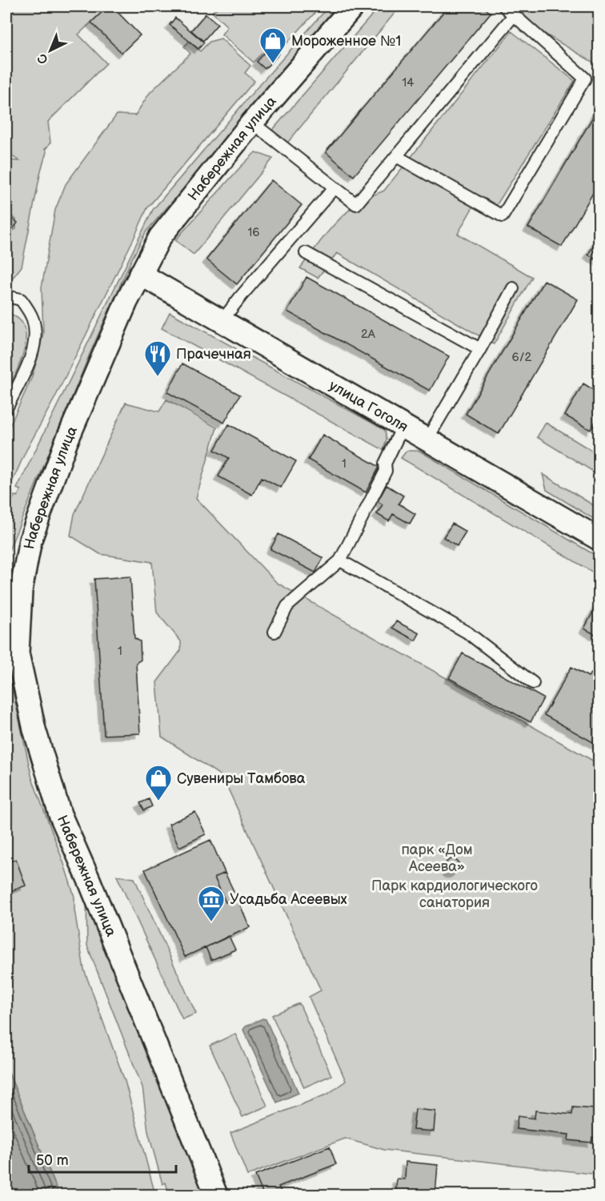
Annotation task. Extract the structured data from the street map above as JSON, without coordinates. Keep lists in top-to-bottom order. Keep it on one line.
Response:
{"streets":{"street":["Набережная улица","улица Гоголя"]},"crossings":[["Набережная улица","улица Гоголя"]],"parks":["парк «Дом Асеева»","Парк кардиологического санатория"],"places":{"shop":["Мороженное №1","Сувениры Тамбова"],"restaurant":["Прачечная"],"museum":["Усадьба Асеевых"]},"house_numbers":["14","16","2А","6/2","1","1"],"scale_bar":"50 m","north":"bottom left"}
